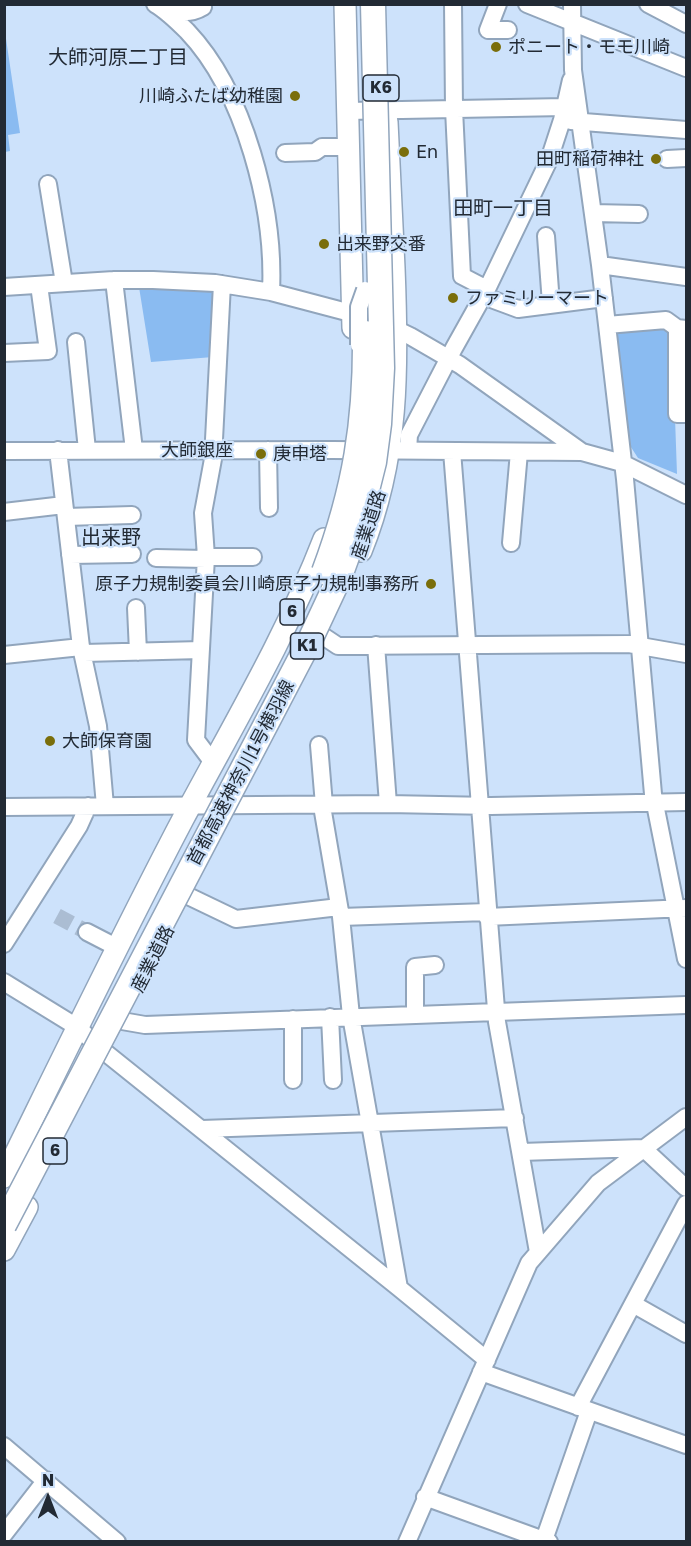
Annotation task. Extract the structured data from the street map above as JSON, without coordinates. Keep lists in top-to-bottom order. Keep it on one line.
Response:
{"streets":{"highway":["K6","K1","首都高速神奈川1号横羽線"],"main road":["産業道路","6"],"street":["大師銀座"]},"crossings":[["K6","産業道路"],["K6","首都高速神奈川1号横羽線"],["大師銀座","産業道路"]],"districts":["大師河原二丁目","田町一丁目","出来野"],"places":["ポニート・モモ川崎","川崎ふたば幼稚園","En","田町稲荷神社","出来野交番","ファミリーマート","庚申塔","原子力規制委員会川崎原子力規制事務所","大師保育園"],"north":"top"}
